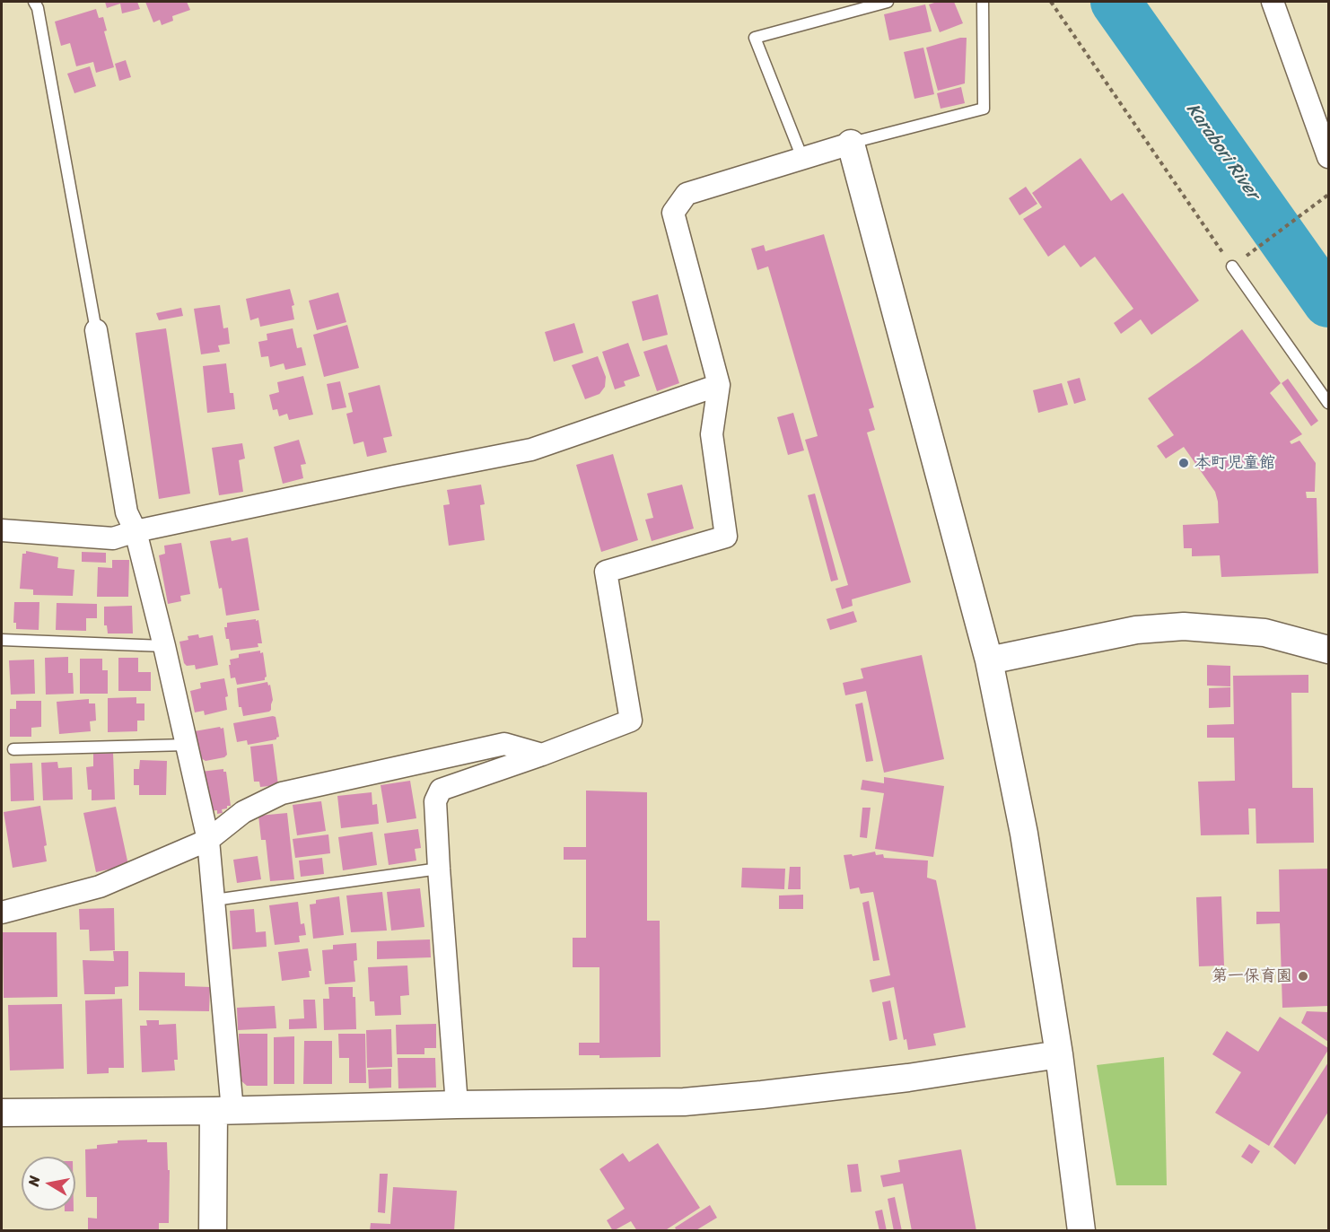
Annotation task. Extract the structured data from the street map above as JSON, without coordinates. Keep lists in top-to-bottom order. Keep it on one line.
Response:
{"water":["Karabori River"],"places":["本町児童館","第一保育園"],"north":"left"}
